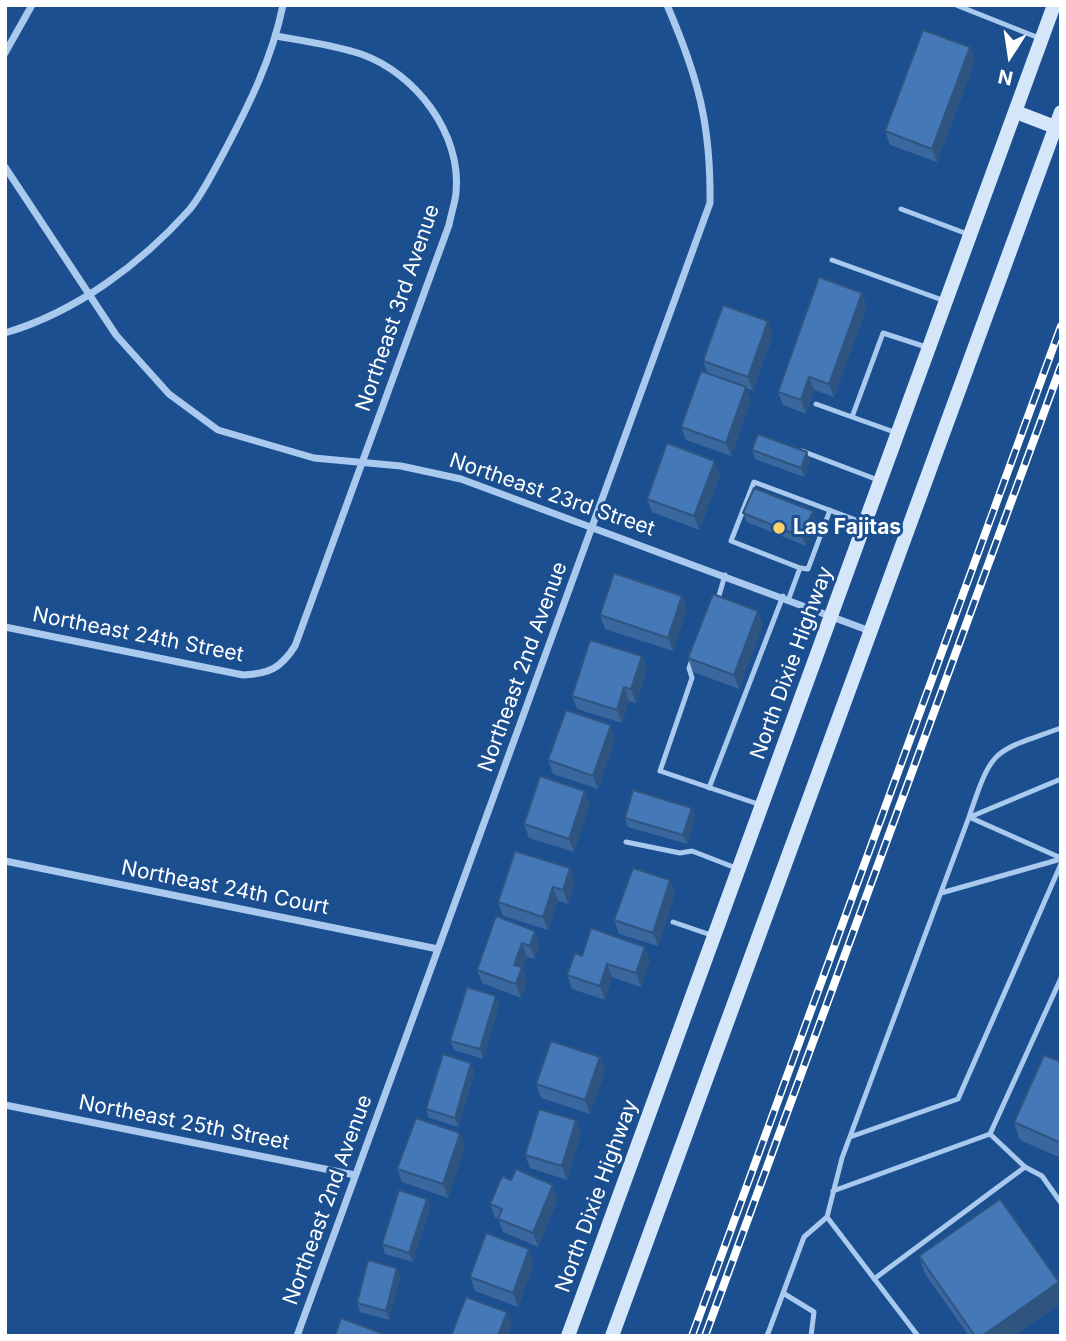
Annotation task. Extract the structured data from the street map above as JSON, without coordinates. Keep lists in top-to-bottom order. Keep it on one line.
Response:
{"streets":{"main road":["North Dixie Highway"],"street":["Northeast 3rd Avenue","Northeast 23rd Street","Northeast 24th Street","Northeast 2nd Avenue","Northeast 24th Court","Northeast 25th Street"]},"crossings":[["Northeast 3rd Avenue","Northeast 23rd Street"],["Northeast 3rd Avenue","Northeast 24th Street"],["Northeast 23rd Street","North Dixie Highway"],["Northeast 23rd Street","Northeast 2nd Avenue"],["Northeast 2nd Avenue","Northeast 24th Court"],["Northeast 2nd Avenue","Northeast 25th Street"]],"places":["Las Fajitas"],"north":"bottom"}
